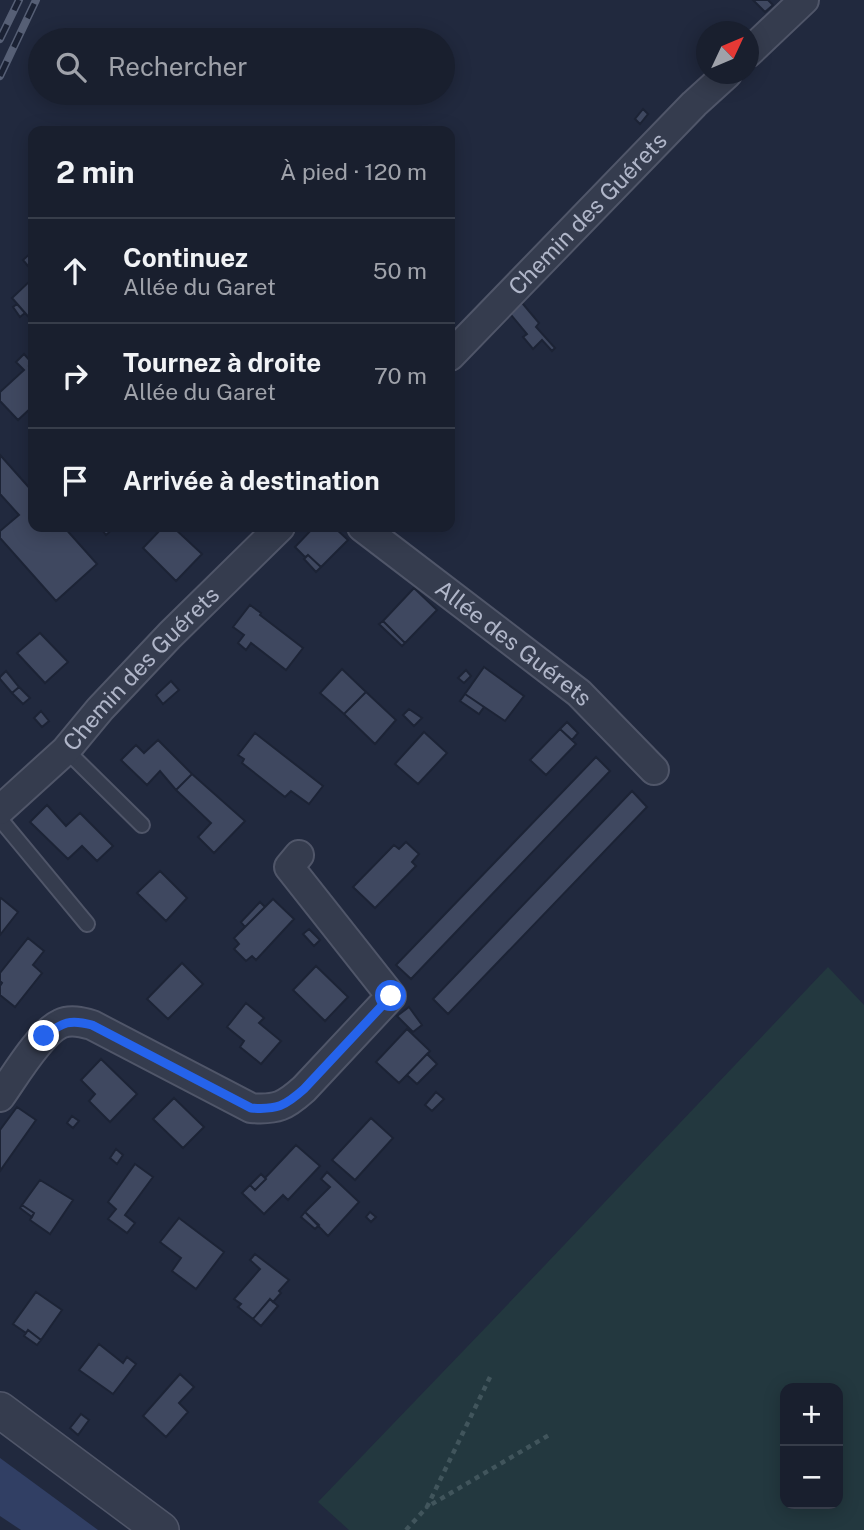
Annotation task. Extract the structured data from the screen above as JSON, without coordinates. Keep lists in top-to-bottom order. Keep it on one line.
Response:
{"streets":{"street":["Chemin des Guérets","Allée des Guérets"]},"north":"top right","page":{"search":"Rechercher","heading":["2 min","À pied · 120 m"],"list":[["Continuez","Allée du Garet","50 m"],["Tournez à droite","Allée du Garet","70 m"],"Arrivée à destination"],"map_buttons":["+","−"]}}
